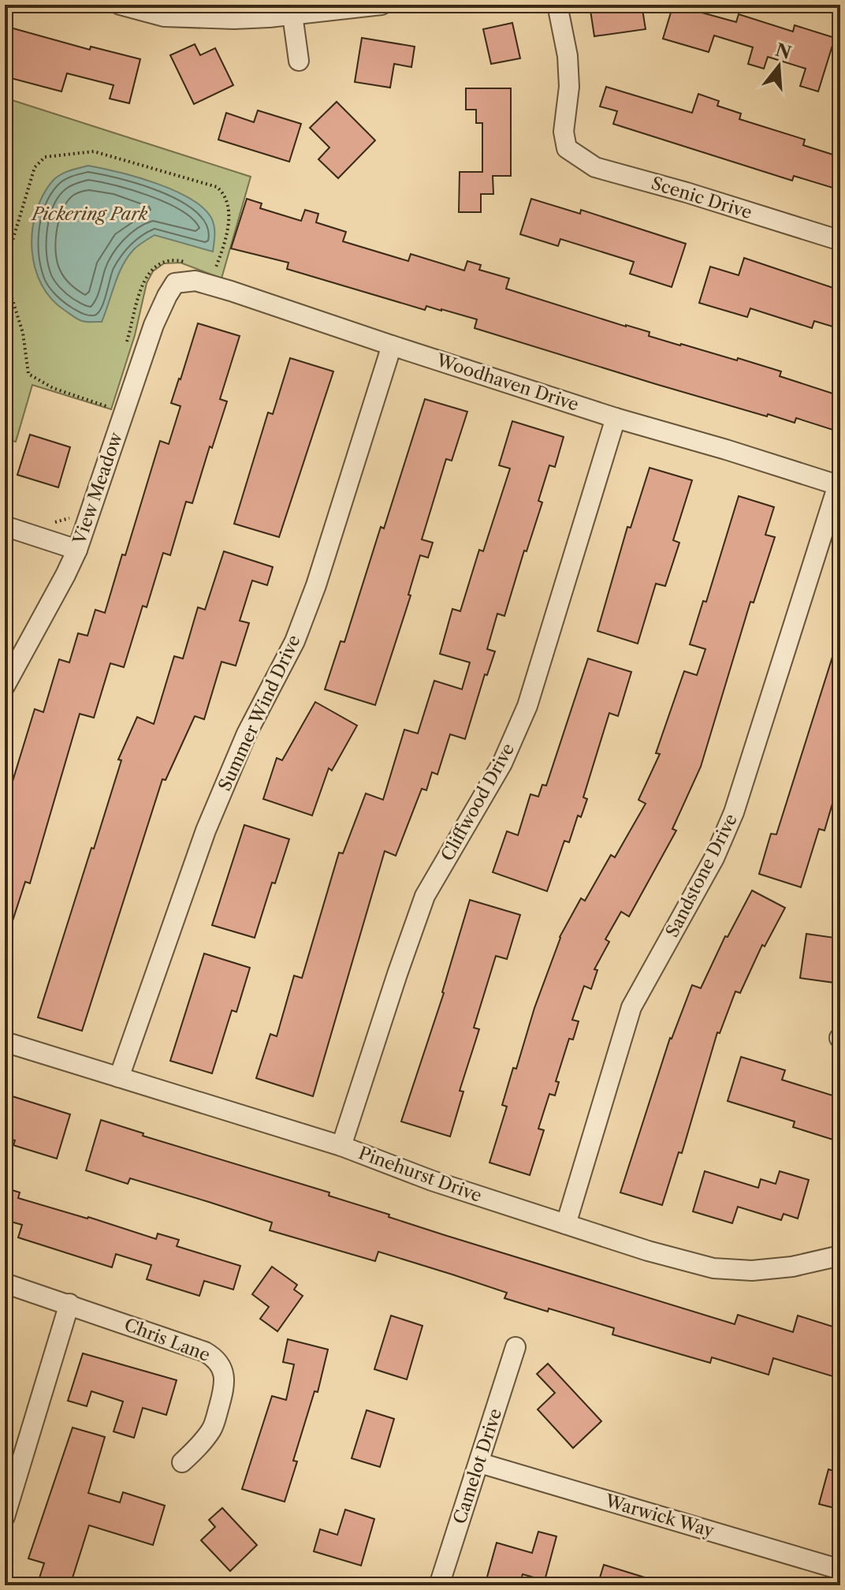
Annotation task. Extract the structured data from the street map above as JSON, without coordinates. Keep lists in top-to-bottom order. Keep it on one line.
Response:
{"streets":{"street":["Scenic Drive","Woodhaven Drive","View Meadow","Summer Wind Drive","Cliffwood Drive","Sandstone Drive","Pinehurst Drive","Chris Lane","Camelot Drive","Warwick Way"]},"crossings":[["Woodhaven Drive","View Meadow"],["Woodhaven Drive","Summer Wind Drive"],["Woodhaven Drive","Cliffwood Drive"],["Woodhaven Drive","Sandstone Drive"],["Summer Wind Drive","Pinehurst Drive"],["Cliffwood Drive","Pinehurst Drive"],["Sandstone Drive","Pinehurst Drive"],["Camelot Drive","Warwick Way"]],"parks":["Pickering Park"],"north":"top"}
